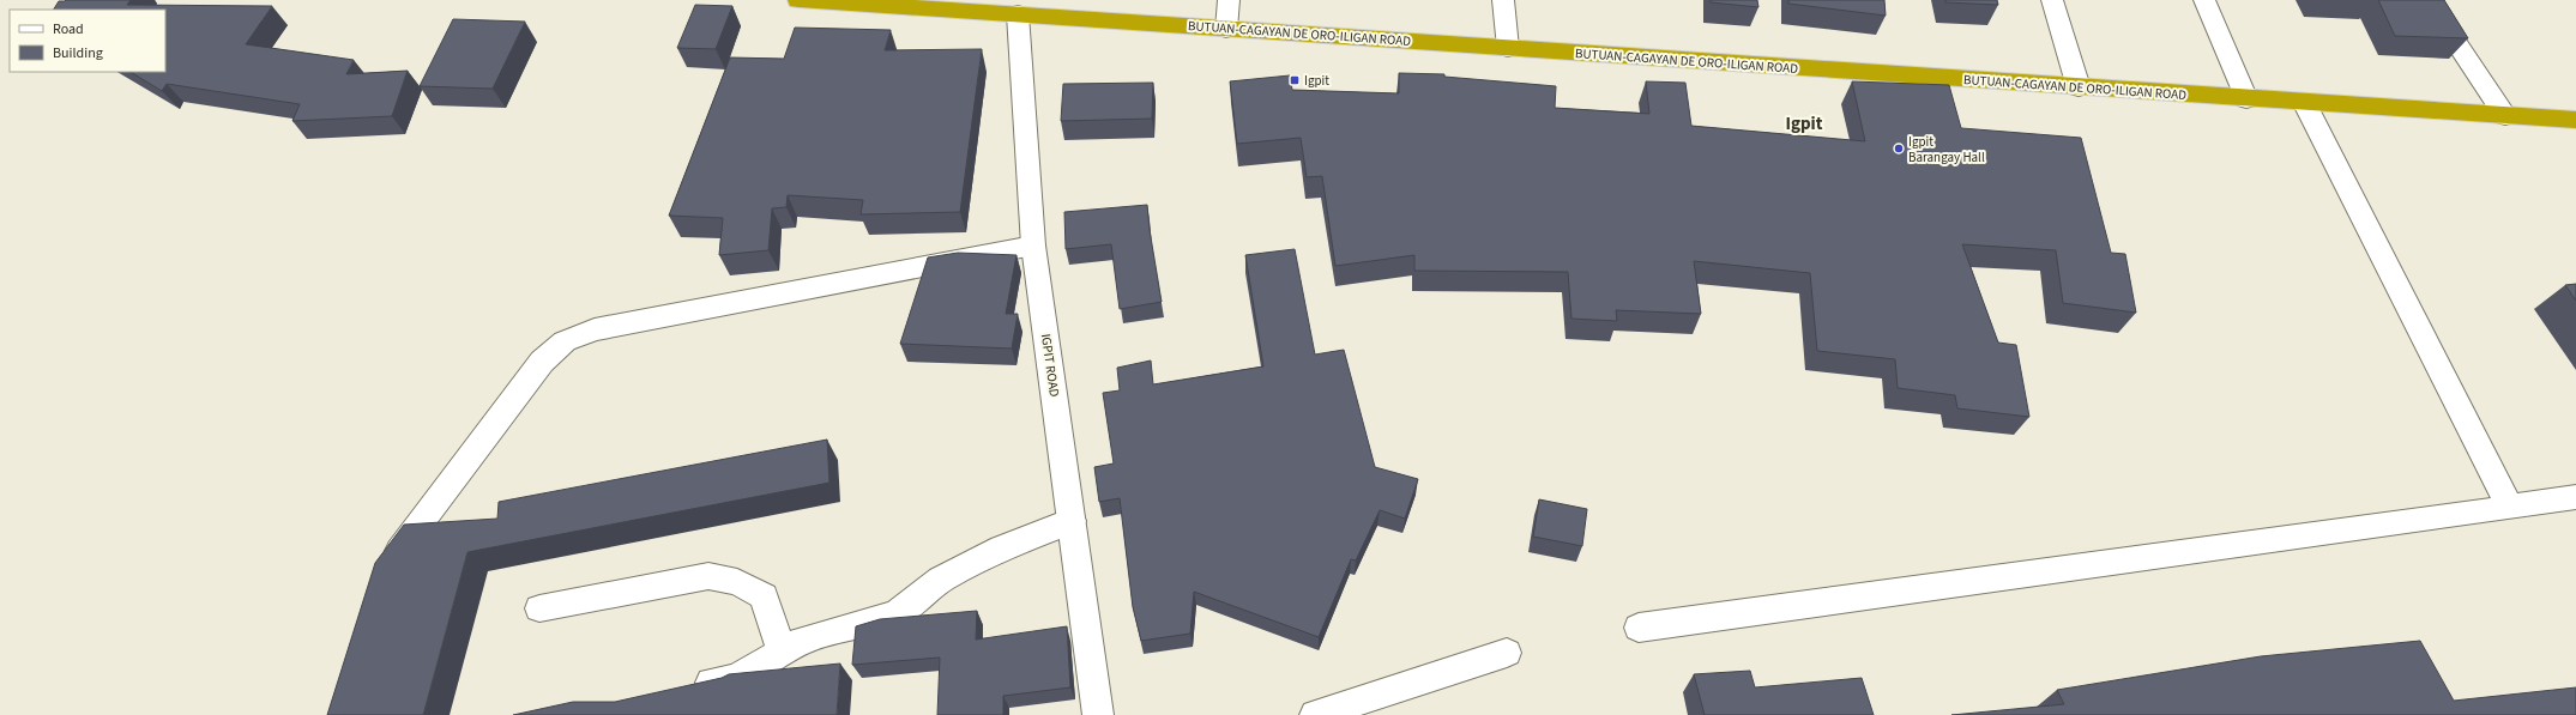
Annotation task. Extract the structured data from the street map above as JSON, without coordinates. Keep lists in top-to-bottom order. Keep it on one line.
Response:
{"streets":{"highway":["BUTUAN-CAGAYAN DE ORO-ILIGAN ROAD"],"street":["IGPIT ROAD"]},"crossings":[["BUTUAN-CAGAYAN DE ORO-ILIGAN ROAD","IGPIT ROAD"]],"districts":["Igpit"],"places":{"transit":["Igpit"],"other":["Igpit Barangay Hall"]},"legend":["Road","Building"]}
